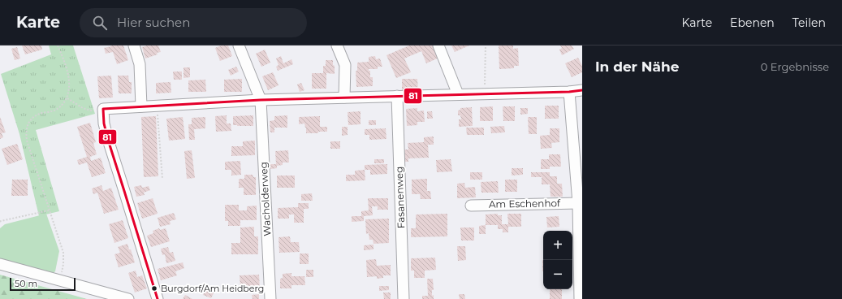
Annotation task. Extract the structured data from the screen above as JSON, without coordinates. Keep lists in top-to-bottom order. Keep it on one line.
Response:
{"streets":{"street":["Fasanenweg","Wacholderweg","Am Eschenhof"]},"places":["Burgdorf/Am Heidberg"],"lines":["transit line 81"],"scale_bar":"50 m","page":{"header":"Karte","search":"Hier suchen","nav":["Karte","Ebenen","Teilen"],"heading":["In der Nähe","0 Ergebnisse"],"map_buttons":["+","−"],"scale":"50 m"}}
